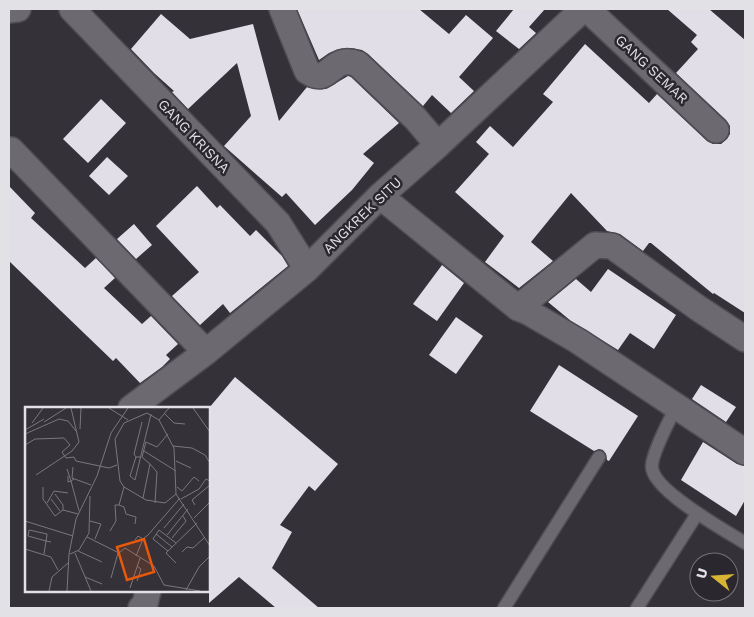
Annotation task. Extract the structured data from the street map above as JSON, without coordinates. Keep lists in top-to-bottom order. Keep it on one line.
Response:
{"streets":{"street":["GANG SEMAR","GANG KRISNA","ANGKREK SITU"]},"crossings":[["GANG KRISNA","ANGKREK SITU"]],"north":"left"}
